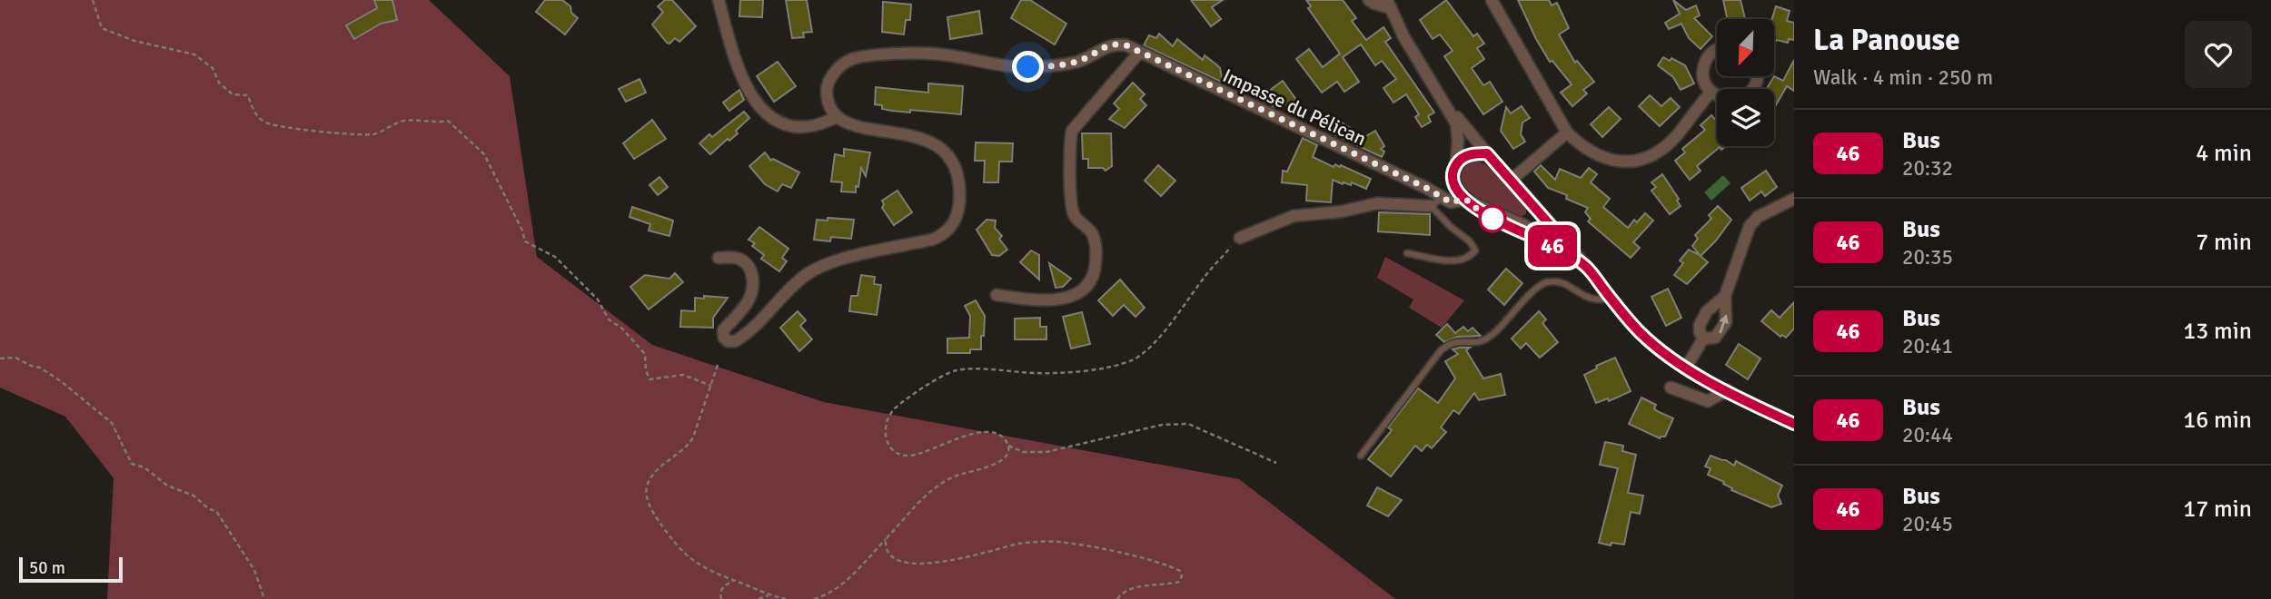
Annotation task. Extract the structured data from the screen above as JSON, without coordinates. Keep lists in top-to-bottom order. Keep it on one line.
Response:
{"streets":{"street":["Impasse du Pélican"]},"lines":["bus line 46"],"scale_bar":"50 m","north":"bottom left","page":{"on_map":"46","heading":["La Panouse","Walk · 4 min · 250 m"],"list":[{"mark":"46","name":"Bus","note":"20:32","value":"4 min"},{"mark":"46","name":"Bus","note":"20:35","value":"7 min"},{"mark":"46","name":"Bus","note":"20:41","value":"13 min"},{"mark":"46","name":"Bus","note":"20:44","value":"16 min"},{"mark":"46","name":"Bus","note":"20:45","value":"17 min"}],"scale":"50 m"}}
